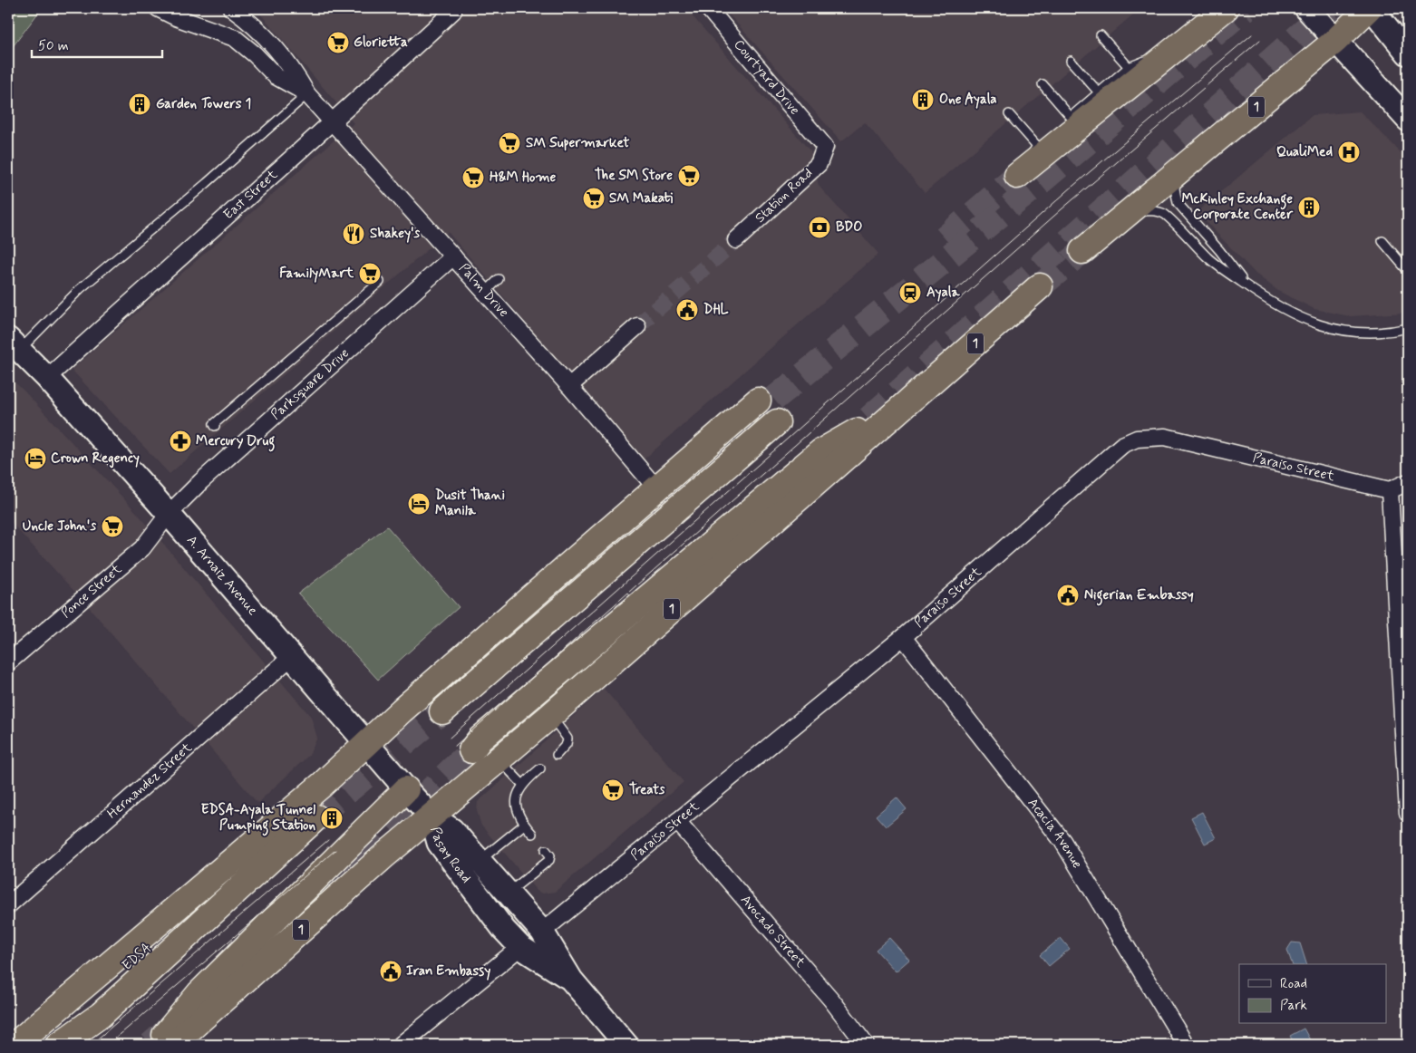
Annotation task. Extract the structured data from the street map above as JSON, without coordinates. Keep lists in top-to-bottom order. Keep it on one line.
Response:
{"streets":{"highway":["1","EDSA"],"main road":["A. Arnaiz Avenue","Pasay Road"],"street":["Courtyard Drive","East Street","Station Road","Palm Drive","Parksquare Drive","Paraiso Street","Ponce Street","Hernandez Street","Acacia Avenue","Avocado Street"]},"crossings":[["Courtyard Drive","Station Road"],["1","A. Arnaiz Avenue"],["1","Pasay Road"],["East Street","Palm Drive"],["East Street","A. Arnaiz Avenue"],["Palm Drive","Parksquare Drive"],["Parksquare Drive","A. Arnaiz Avenue"],["Parksquare Drive","Ponce Street"],["Paraiso Street","Acacia Avenue"],["Paraiso Street","Pasay Road"],["Paraiso Street","Avocado Street"],["A. Arnaiz Avenue","Ponce Street"],["A. Arnaiz Avenue","Hernandez Street"],["A. Arnaiz Avenue","Pasay Road"]],"places":{"supermarket":["Glorietta","SM Supermarket","The SM Store","H&M Home","SM Makati","FamilyMart","Uncle John's","Treats"],"building":["One Ayala","Garden Towers 1","McKinley Exchange Corporate Center","EDSA-Ayala Tunnel Pumping Station"],"hospital":["QualiMed"],"bank":["BDO"],"restaurant":["Shakey's"],"station":["Ayala"],"public building":["DHL","Nigerian Embassy","Iran Embassy"],"pharmacy":["Mercury Drug"],"hotel":["Crown Regency","Dusit Thani Manila"]},"legend":["Road","Park"],"scale_bar":"50 m"}
